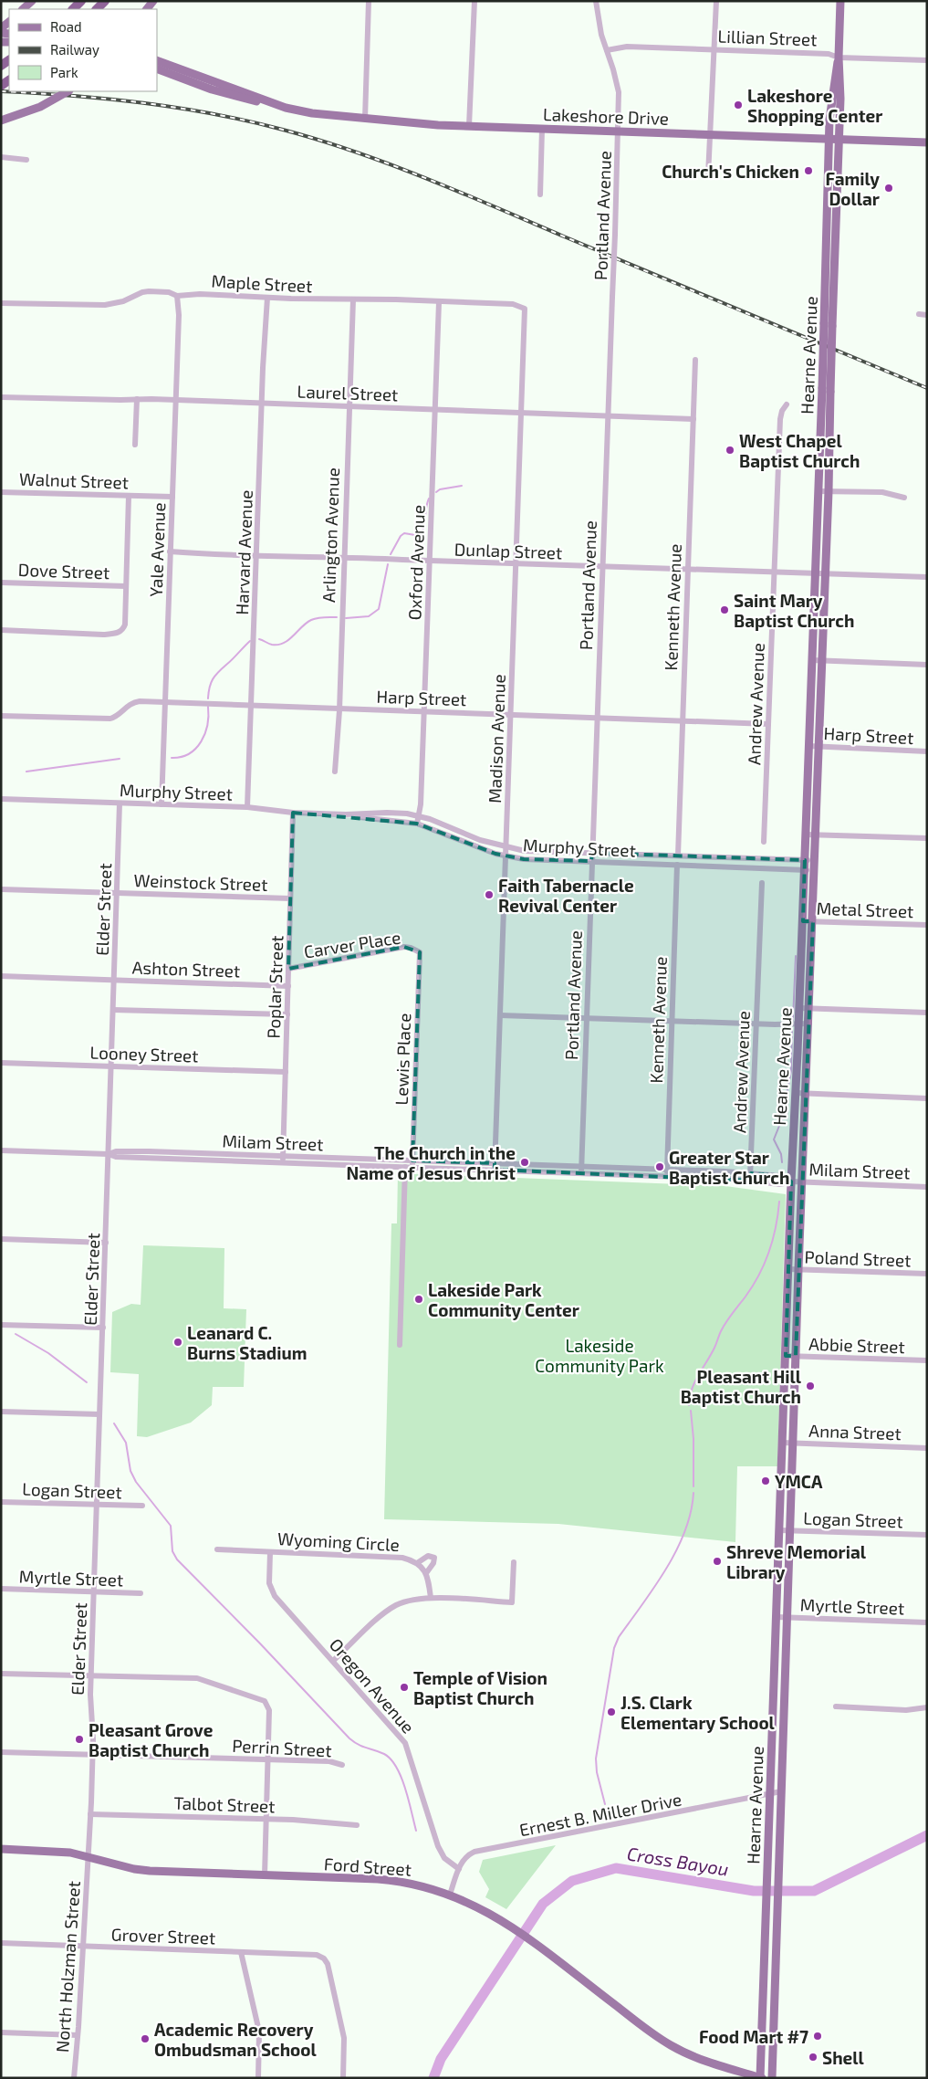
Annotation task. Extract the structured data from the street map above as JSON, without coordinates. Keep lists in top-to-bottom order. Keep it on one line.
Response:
{"streets":{"main road":["Lakeshore Drive","Hearne Avenue","Ford Street"],"street":["Lillian Street","Portland Avenue","Maple Street","Laurel Street","Walnut Street","Arlington Avenue","Yale Avenue","Dunlap Street","Harvard Avenue","Oxford Avenue","Dove Street","Kenneth Avenue","Harp Street","Andrew Avenue","Madison Avenue","Murphy Street","Weinstock Street","Elder Street","Metal Street","Carver Place","Ashton Street","Poplar Street","Looney Street","Lewis Place","Milam Street","Poland Street","Abbie Street","Anna Street","Logan Street","Wyoming Circle","Myrtle Street","Oregon Avenue","Perrin Street","Talbot Street","Ernest B. Miller Drive","Grover Street","North Holzman Street"]},"crossings":[["Lillian Street","Portland Avenue"],["Lillian Street","Hearne Avenue"],["Lakeshore Drive","Portland Avenue"],["Lakeshore Drive","Hearne Avenue"],["Portland Avenue","Laurel Street"],["Portland Avenue","Dunlap Street"],["Portland Avenue","Harp Street"],["Portland Avenue","Murphy Street"],["Portland Avenue","Milam Street"],["Maple Street","Arlington Avenue"],["Maple Street","Yale Avenue"],["Maple Street","Harvard Avenue"],["Maple Street","Oxford Avenue"],["Maple Street","Madison Avenue"],["Hearne Avenue","Dunlap Street"],["Hearne Avenue","Harp Street"],["Hearne Avenue","Murphy Street"],["Hearne Avenue","Metal Street"],["Hearne Avenue","Milam Street"],["Hearne Avenue","Poland Street"],["Hearne Avenue","Abbie Street"],["Hearne Avenue","Anna Street"],["Hearne Avenue","Logan Street"],["Hearne Avenue","Myrtle Street"],["Hearne Avenue","Ernest B. Miller Drive"],["Hearne Avenue","Ford Street"],["Laurel Street","Arlington Avenue"],["Laurel Street","Yale Avenue"],["Laurel Street","Harvard Avenue"],["Laurel Street","Oxford Avenue"],["Laurel Street","Kenneth Avenue"],["Laurel Street","Madison Avenue"],["Walnut Street","Yale Avenue"],["Arlington Avenue","Dunlap Street"],["Arlington Avenue","Harp Street"],["Yale Avenue","Dunlap Street"],["Yale Avenue","Harp Street"],["Yale Avenue","Murphy Street"],["Dunlap Street","Harvard Avenue"],["Dunlap Street","Oxford Avenue"],["Dunlap Street","Kenneth Avenue"],["Dunlap Street","Andrew Avenue"],["Dunlap Street","Madison Avenue"],["Harvard Avenue","Harp Street"],["Harvard Avenue","Murphy Street"],["Oxford Avenue","Harp Street"],["Oxford Avenue","Murphy Street"],["Kenneth Avenue","Harp Street"],["Kenneth Avenue","Murphy Street"],["Kenneth Avenue","Milam Street"],["Harp Street","Andrew Avenue"],["Harp Street","Madison Avenue"],["Andrew Avenue","Milam Street"],["Madison Avenue","Murphy Street"],["Madison Avenue","Milam Street"],["Murphy Street","Elder Street"],["Murphy Street","Poplar Street"],["Weinstock Street","Elder Street"],["Weinstock Street","Poplar Street"],["Elder Street","Ashton Street"],["Elder Street","Looney Street"],["Elder Street","Milam Street"],["Elder Street","Logan Street"],["Elder Street","Myrtle Street"],["Elder Street","Perrin Street"],["Elder Street","Talbot Street"],["Elder Street","North Holzman Street"],["Carver Place","Poplar Street"],["Carver Place","Lewis Place"],["Ashton Street","Poplar Street"],["Poplar Street","Looney Street"],["Poplar Street","Milam Street"],["Lewis Place","Milam Street"],["Wyoming Circle","Oregon Avenue"],["Oregon Avenue","Ernest B. Miller Drive"],["Talbot Street","North Holzman Street"],["Ernest B. Miller Drive","Ford Street"],["Ford Street","North Holzman Street"],["Grover Street","North Holzman Street"]],"water":["Cross Bayou"],"parks":["Lakeside Community Park"],"places":["Lakeshore Shopping Center","Church's Chicken","Family Dollar","West Chapel Baptist Church","Saint Mary Baptist Church","Faith Tabernacle Revival Center","The Church in the Name of Jesus Christ","Greater Star Baptist Church","Lakeside Park Community Center","Leanard C. Burns Stadium","Pleasant Hill Baptist Church","YMCA","Shreve Memorial Library","Temple of Vision Baptist Church","J.S. Clark Elementary School","Pleasant Grove Baptist Church","Food Mart #7","Academic Recovery Ombudsman School","Shell"],"legend":["Road","Railway","Park"]}
